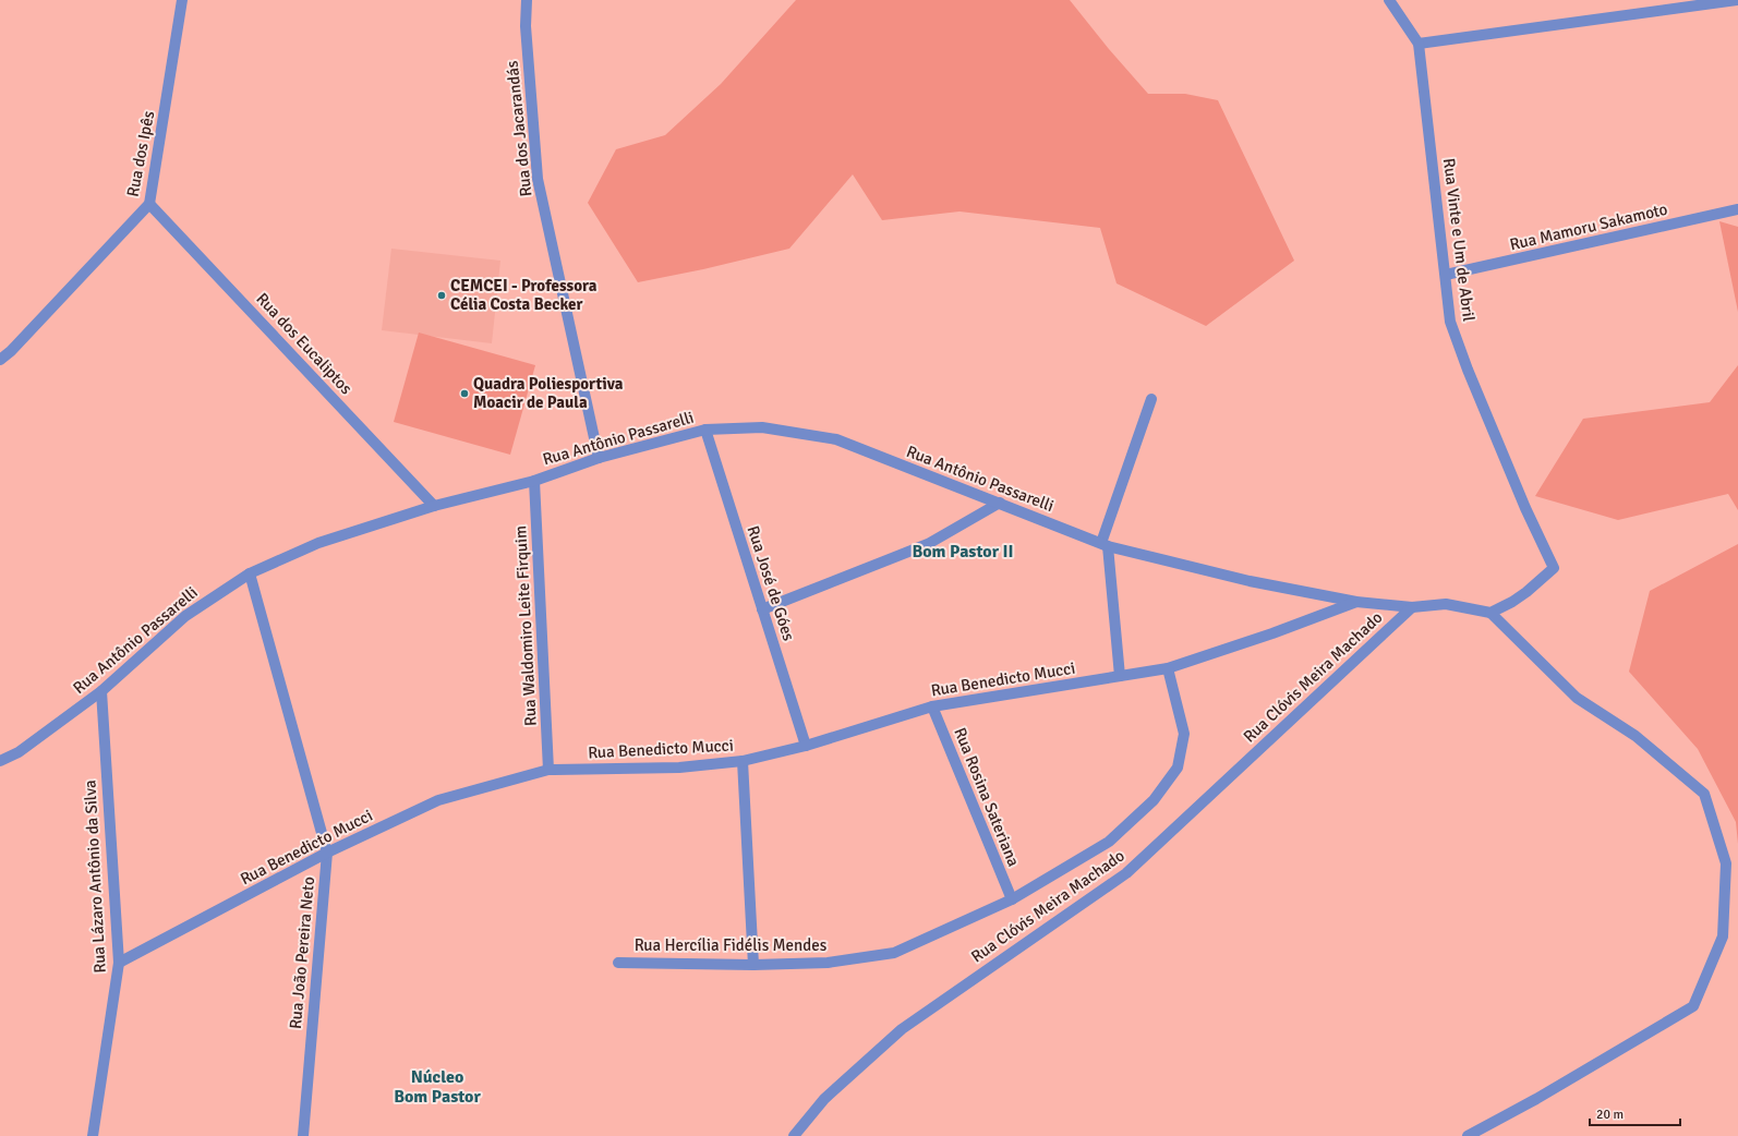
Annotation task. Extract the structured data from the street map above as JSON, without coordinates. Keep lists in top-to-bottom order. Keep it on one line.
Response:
{"streets":{"street":["Rua dos Jacarandás","Rua dos Ipês","Rua Mamoru Sakamoto","Rua Vinte e Um de Abril","Rua dos Eucaliptos","Rua Antônio Passarelli","Rua José de Góes","Rua Waldomiro Leite Firquim","Rua Clóvis Meira Machado","Rua Benedicto Mucci","Rua Rosina Sateriana","Rua Lázaro Antônio da Silva","Rua Hercília Fidélis Mendes","Rua João Pereira Neto"]},"crossings":[["Rua dos Jacarandás","Rua Antônio Passarelli"],["Rua dos Ipês","Rua dos Eucaliptos"],["Rua Mamoru Sakamoto","Rua Vinte e Um de Abril"],["Rua Vinte e Um de Abril","Rua Antônio Passarelli"],["Rua dos Eucaliptos","Rua Antônio Passarelli"],["Rua Antônio Passarelli","Rua José de Góes"],["Rua Antônio Passarelli","Rua Waldomiro Leite Firquim"],["Rua Antônio Passarelli","Rua Clóvis Meira Machado"],["Rua Antônio Passarelli","Rua Benedicto Mucci"],["Rua Antônio Passarelli","Rua Lázaro Antônio da Silva"],["Rua Antônio Passarelli","Rua João Pereira Neto"],["Rua José de Góes","Rua Benedicto Mucci"],["Rua Waldomiro Leite Firquim","Rua Benedicto Mucci"],["Rua Benedicto Mucci","Rua Rosina Sateriana"],["Rua Benedicto Mucci","Rua Lázaro Antônio da Silva"],["Rua Benedicto Mucci","Rua Hercília Fidélis Mendes"],["Rua Benedicto Mucci","Rua João Pereira Neto"],["Rua Rosina Sateriana","Rua Hercília Fidélis Mendes"]],"districts":["Bom Pastor II","Núcleo Bom Pastor"],"places":["CEMCEI - Professora Célia Costa Becker","Quadra Poliesportiva Moacir de Paula"],"scale_bar":"20 m"}
